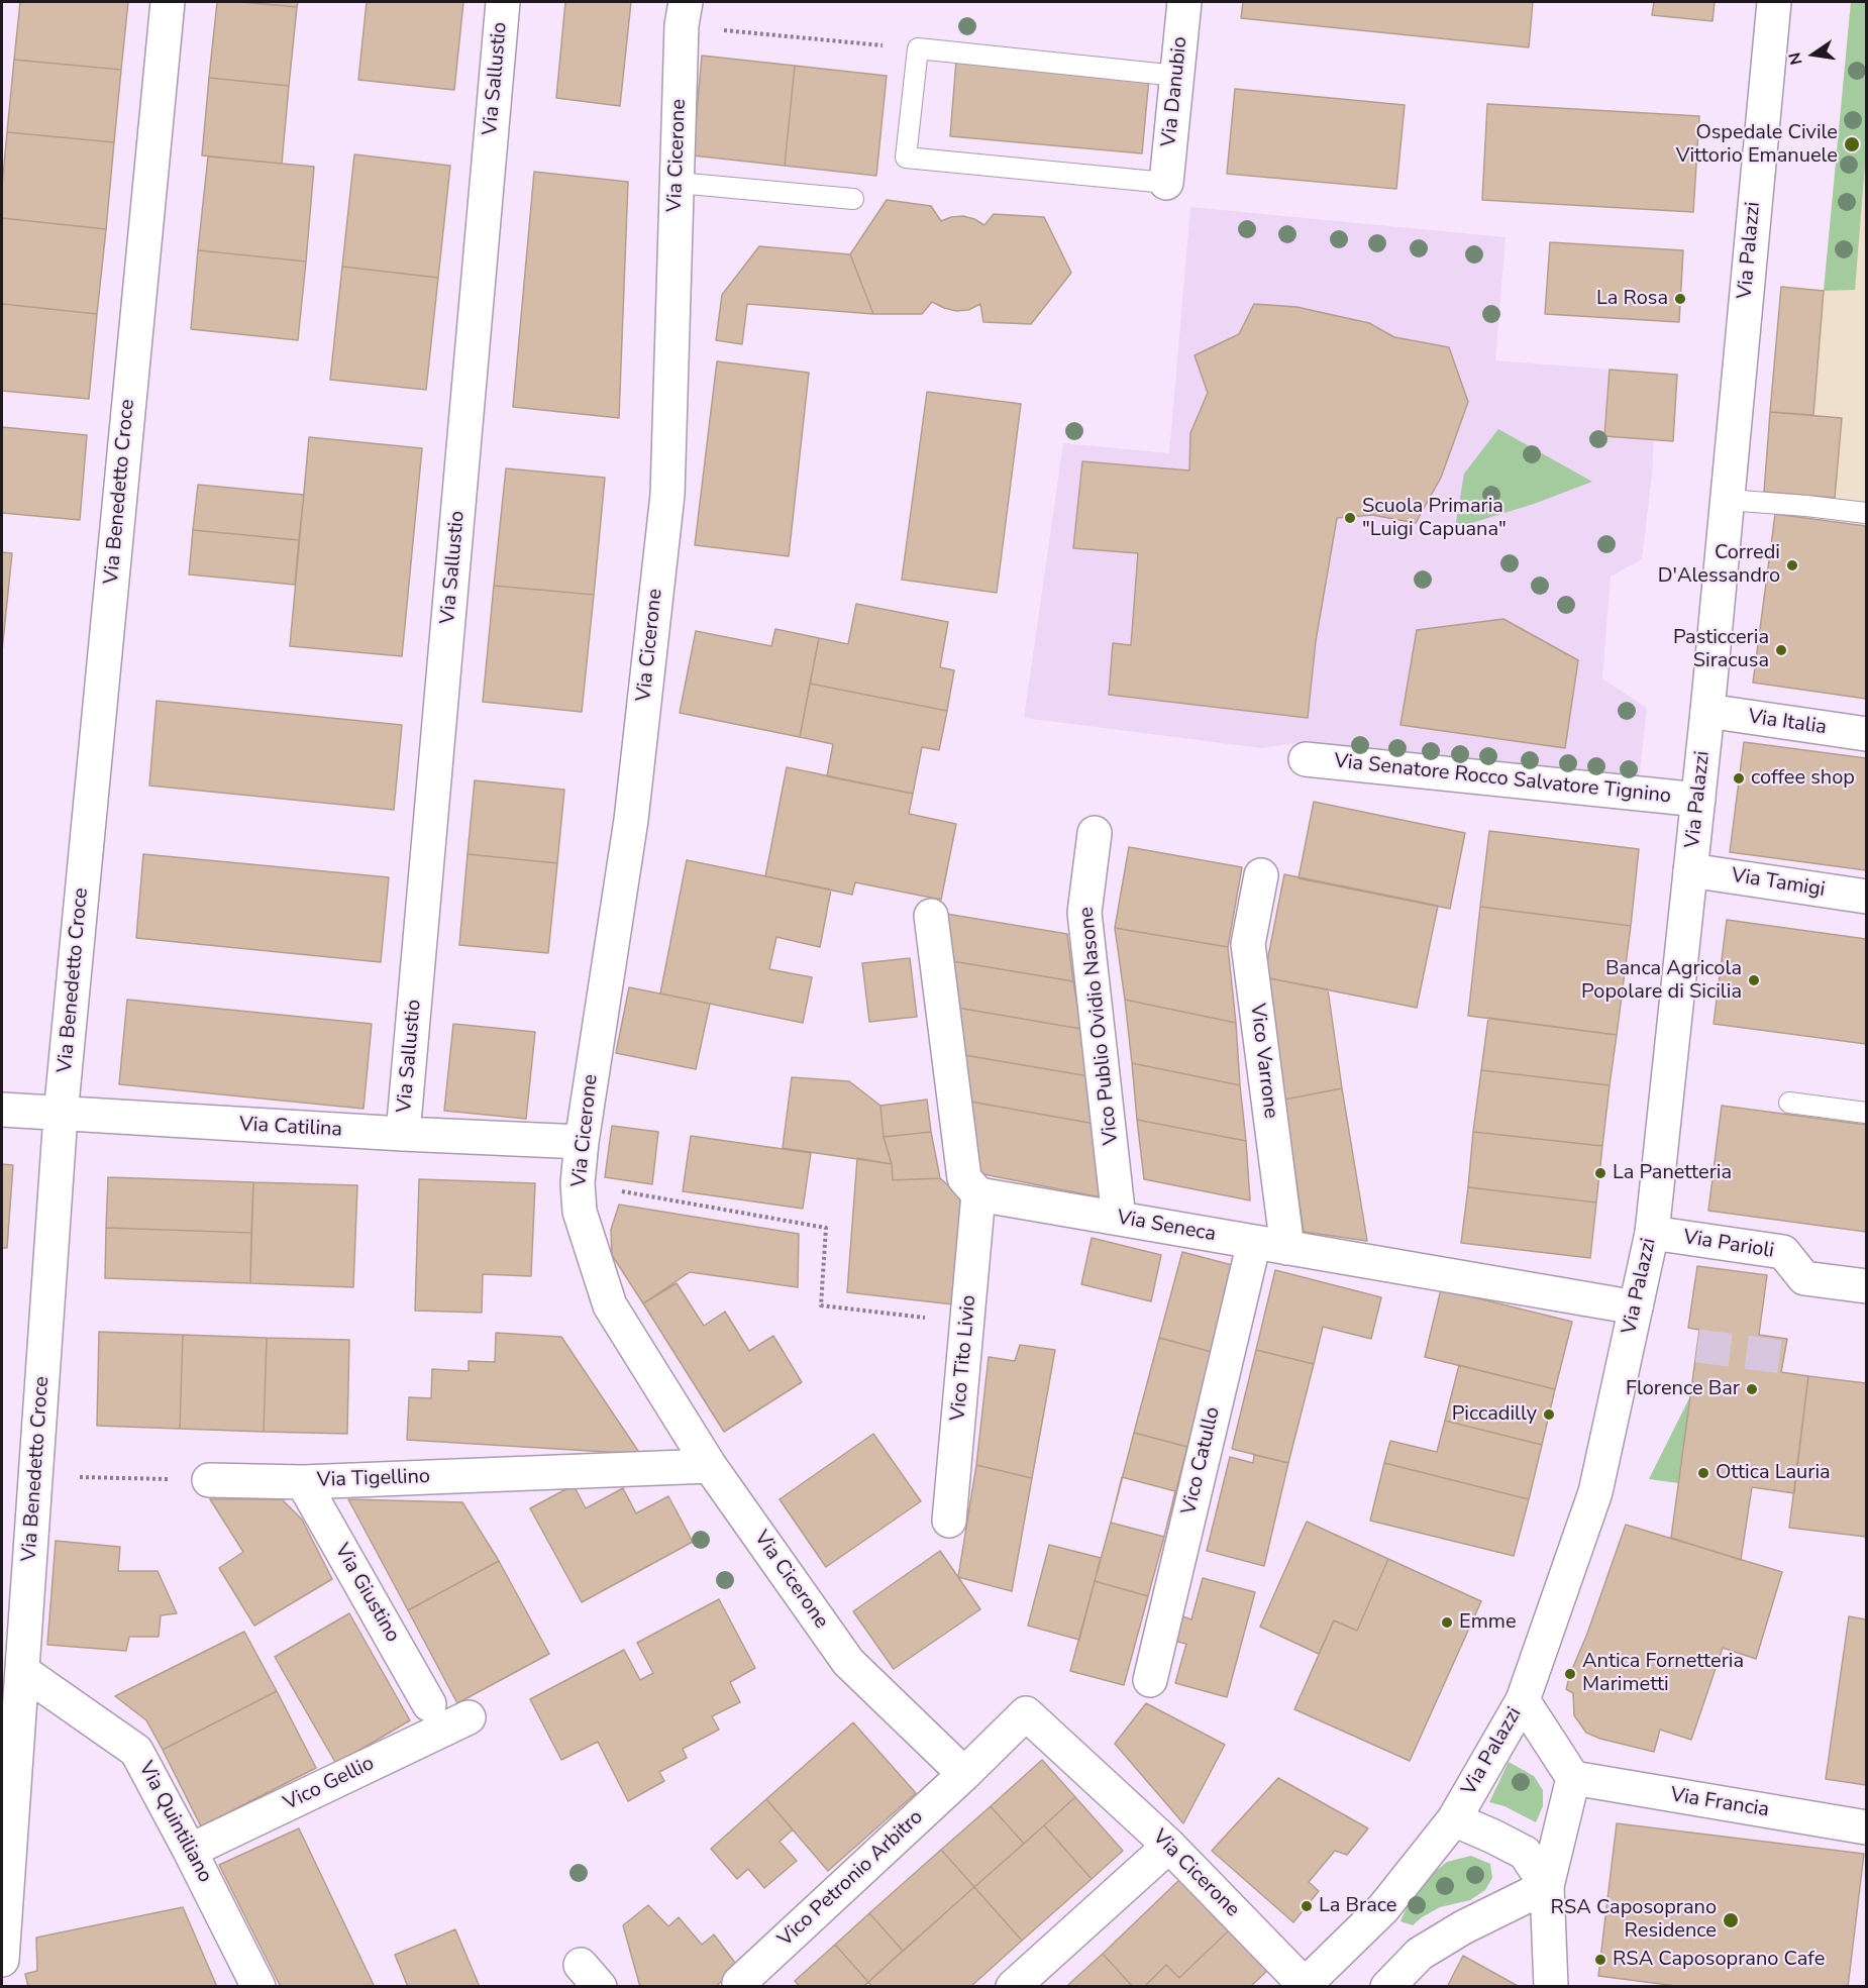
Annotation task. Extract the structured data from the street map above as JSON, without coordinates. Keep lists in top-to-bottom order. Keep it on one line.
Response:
{"streets":{"street":["Via Sallustio","Via Danubio","Via Cicerone","Via Palazzi","Via Benedetto Croce","Via Italia","Via Senatore Rocco Salvatore Tignino","Via Tamigi","Vico Publio Ovidio Nasone","Vico Varrone","Via Catilina","Via Seneca","Via Parioli","Vico Tito Livio","Vico Catullo","Via Tigellino","Via Giustino","Vico Gellio","Via Francia","Via Quintiliano","Vico Petronio Arbitro"]},"crossings":[["Via Sallustio","Via Catilina"],["Via Cicerone","Via Palazzi"],["Via Cicerone","Via Catilina"],["Via Cicerone","Via Tigellino"],["Via Cicerone","Vico Petronio Arbitro"],["Via Palazzi","Via Italia"],["Via Palazzi","Via Senatore Rocco Salvatore Tignino"],["Via Palazzi","Via Tamigi"],["Via Palazzi","Via Seneca"],["Via Palazzi","Via Parioli"],["Via Benedetto Croce","Via Catilina"],["Via Benedetto Croce","Via Quintiliano"],["Vico Publio Ovidio Nasone","Via Seneca"],["Vico Varrone","Via Seneca"],["Via Seneca","Vico Tito Livio"],["Via Seneca","Vico Catullo"],["Via Tigellino","Via Giustino"],["Vico Gellio","Via Quintiliano"]],"places":["Ospedale Civile Vittorio Emanuele","La Rosa","Scuola Primaria \"Luigi Capuana\"","Corredi D'Alessandro","Pasticceria Siracusa","coffee shop","Banca Agricola Popolare di Sicilia","La Panetteria","Florence Bar","Piccadilly","Ottica Lauria","Emme","Antica Fornetteria Marimetti","La Brace","RSA Caposoprano Residence","RSA Caposoprano Cafe"],"north":"left"}
